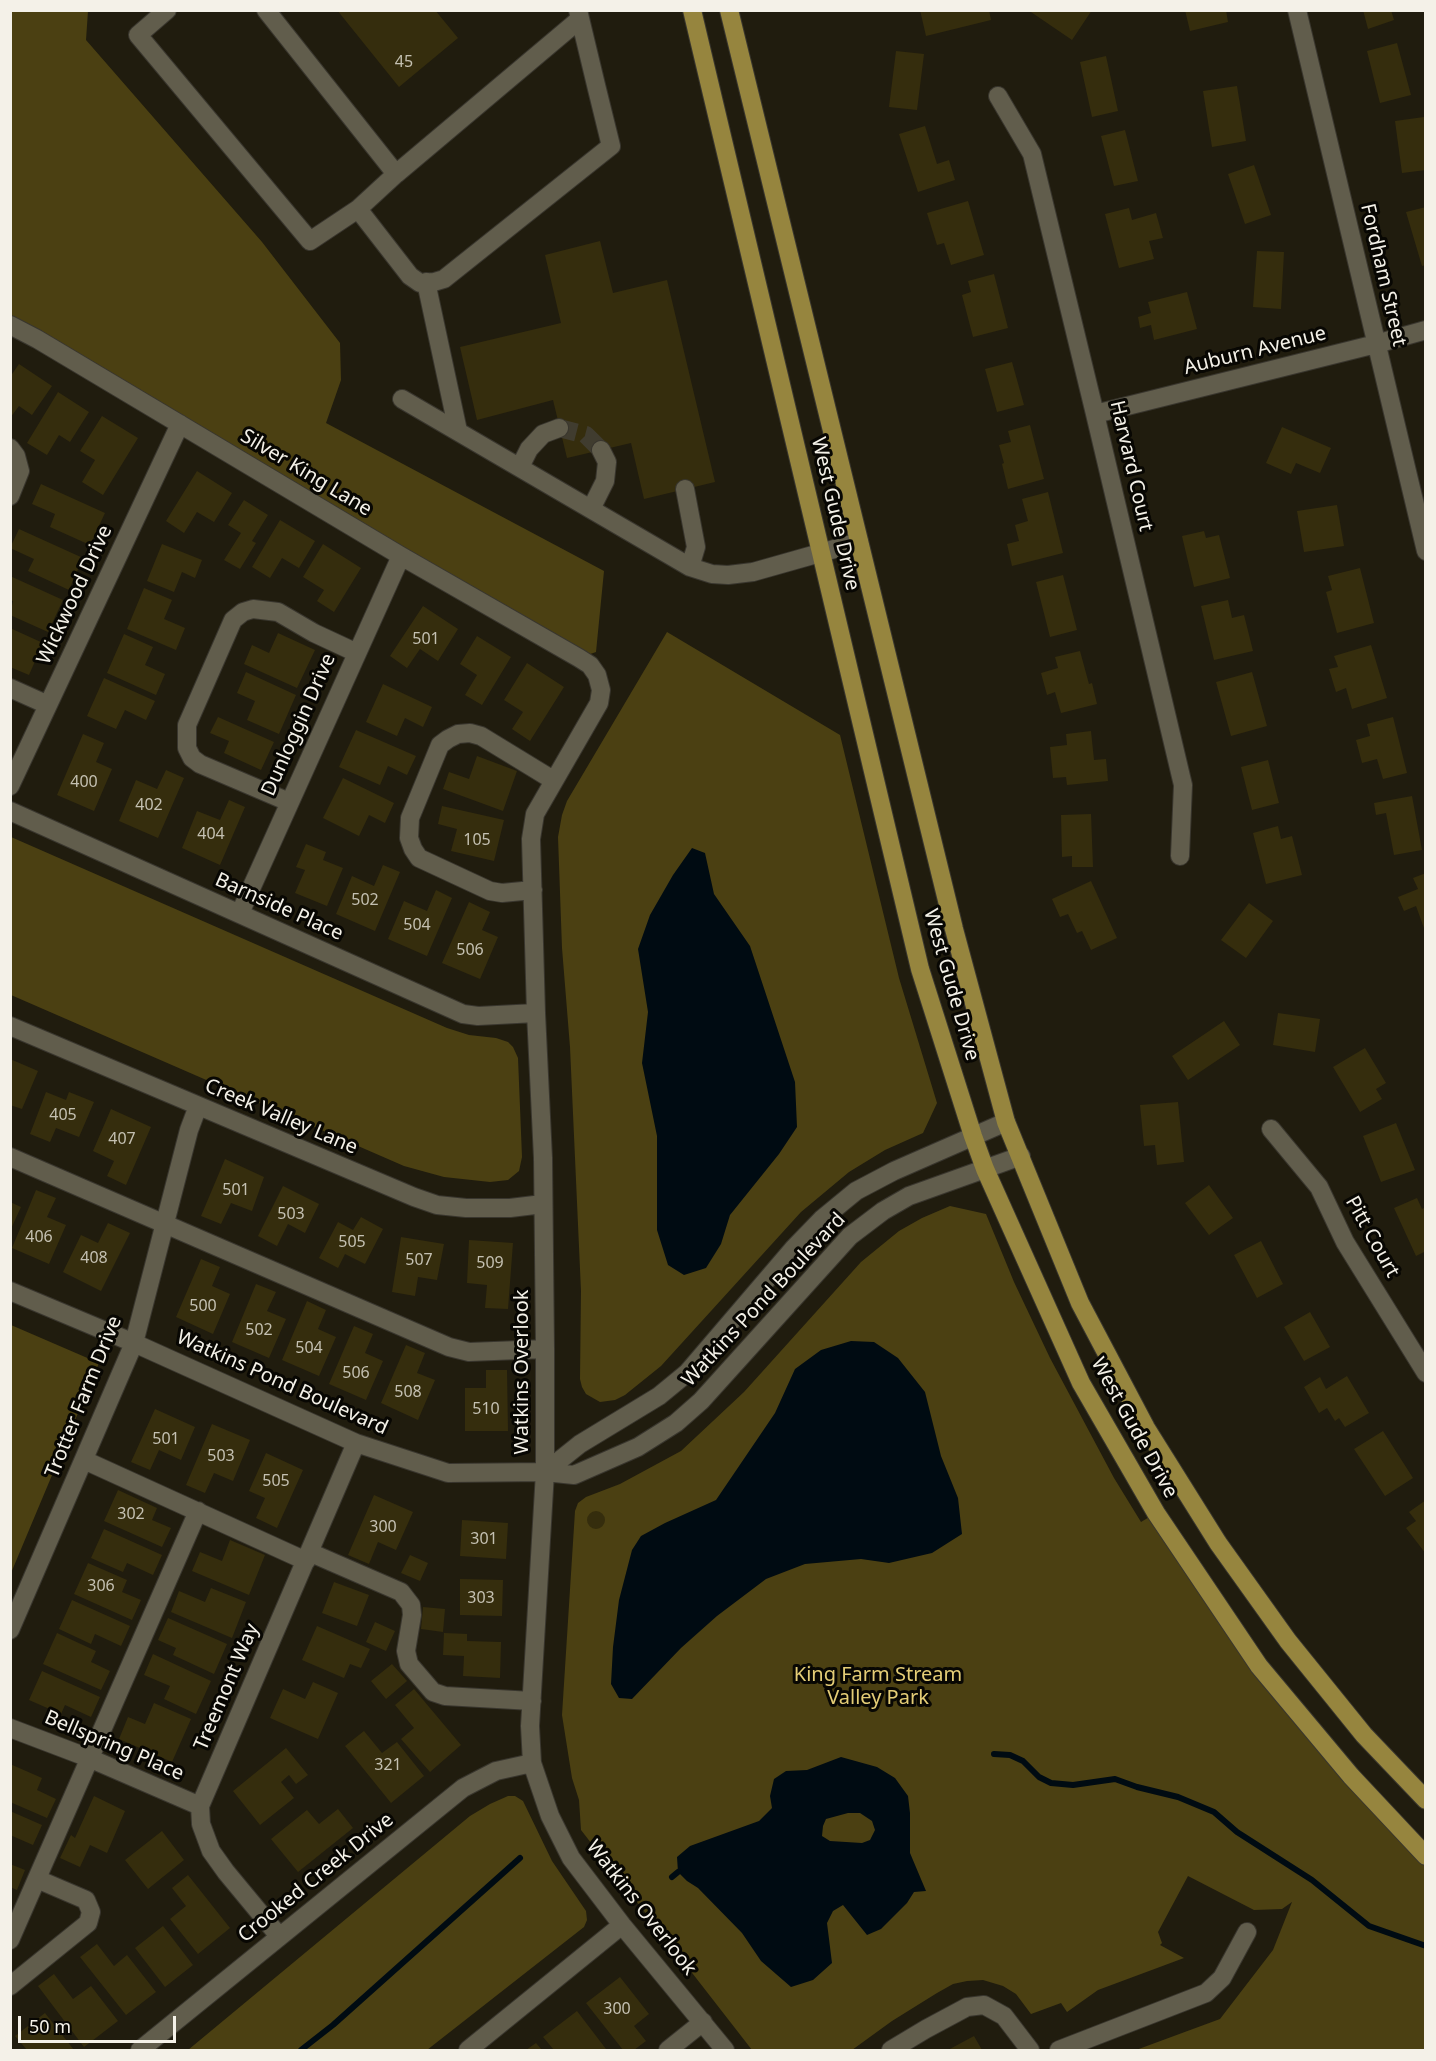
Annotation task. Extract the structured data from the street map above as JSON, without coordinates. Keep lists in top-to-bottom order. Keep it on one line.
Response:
{"streets":{"main road":["West Gude Drive"],"street":["Fordham Street","Auburn Avenue","Harvard Court","Silver King Lane","Wickwood Drive","Dunloggin Drive","Barnside Place","Creek Valley Lane","Pitt Court","Watkins Pond Boulevard","Watkins Overlook","Trotter Farm Drive","Treemont Way","Bellspring Place","Crooked Creek Drive"]},"crossings":[["Fordham Street","Auburn Avenue"],["Auburn Avenue","Harvard Court"],["Silver King Lane","Wickwood Drive"],["Silver King Lane","Dunloggin Drive"],["Silver King Lane","Watkins Overlook"],["West Gude Drive","Watkins Pond Boulevard"],["Dunloggin Drive","Barnside Place"],["Barnside Place","Watkins Overlook"],["Creek Valley Lane","Watkins Overlook"],["Creek Valley Lane","Trotter Farm Drive"],["Watkins Pond Boulevard","Watkins Overlook"],["Watkins Pond Boulevard","Trotter Farm Drive"],["Watkins Pond Boulevard","Treemont Way"],["Watkins Overlook","Crooked Creek Drive"],["Treemont Way","Bellspring Place"]],"parks":["King Farm Stream Valley Park"],"house_numbers":["45","501","400","402","404","105","502","504","506","405","407","501","503","406","505","408","507","509","500","502","504","506","508","510","501","503","505","302","300","301","306","303","321","300"],"scale_bar":"50 m"}
